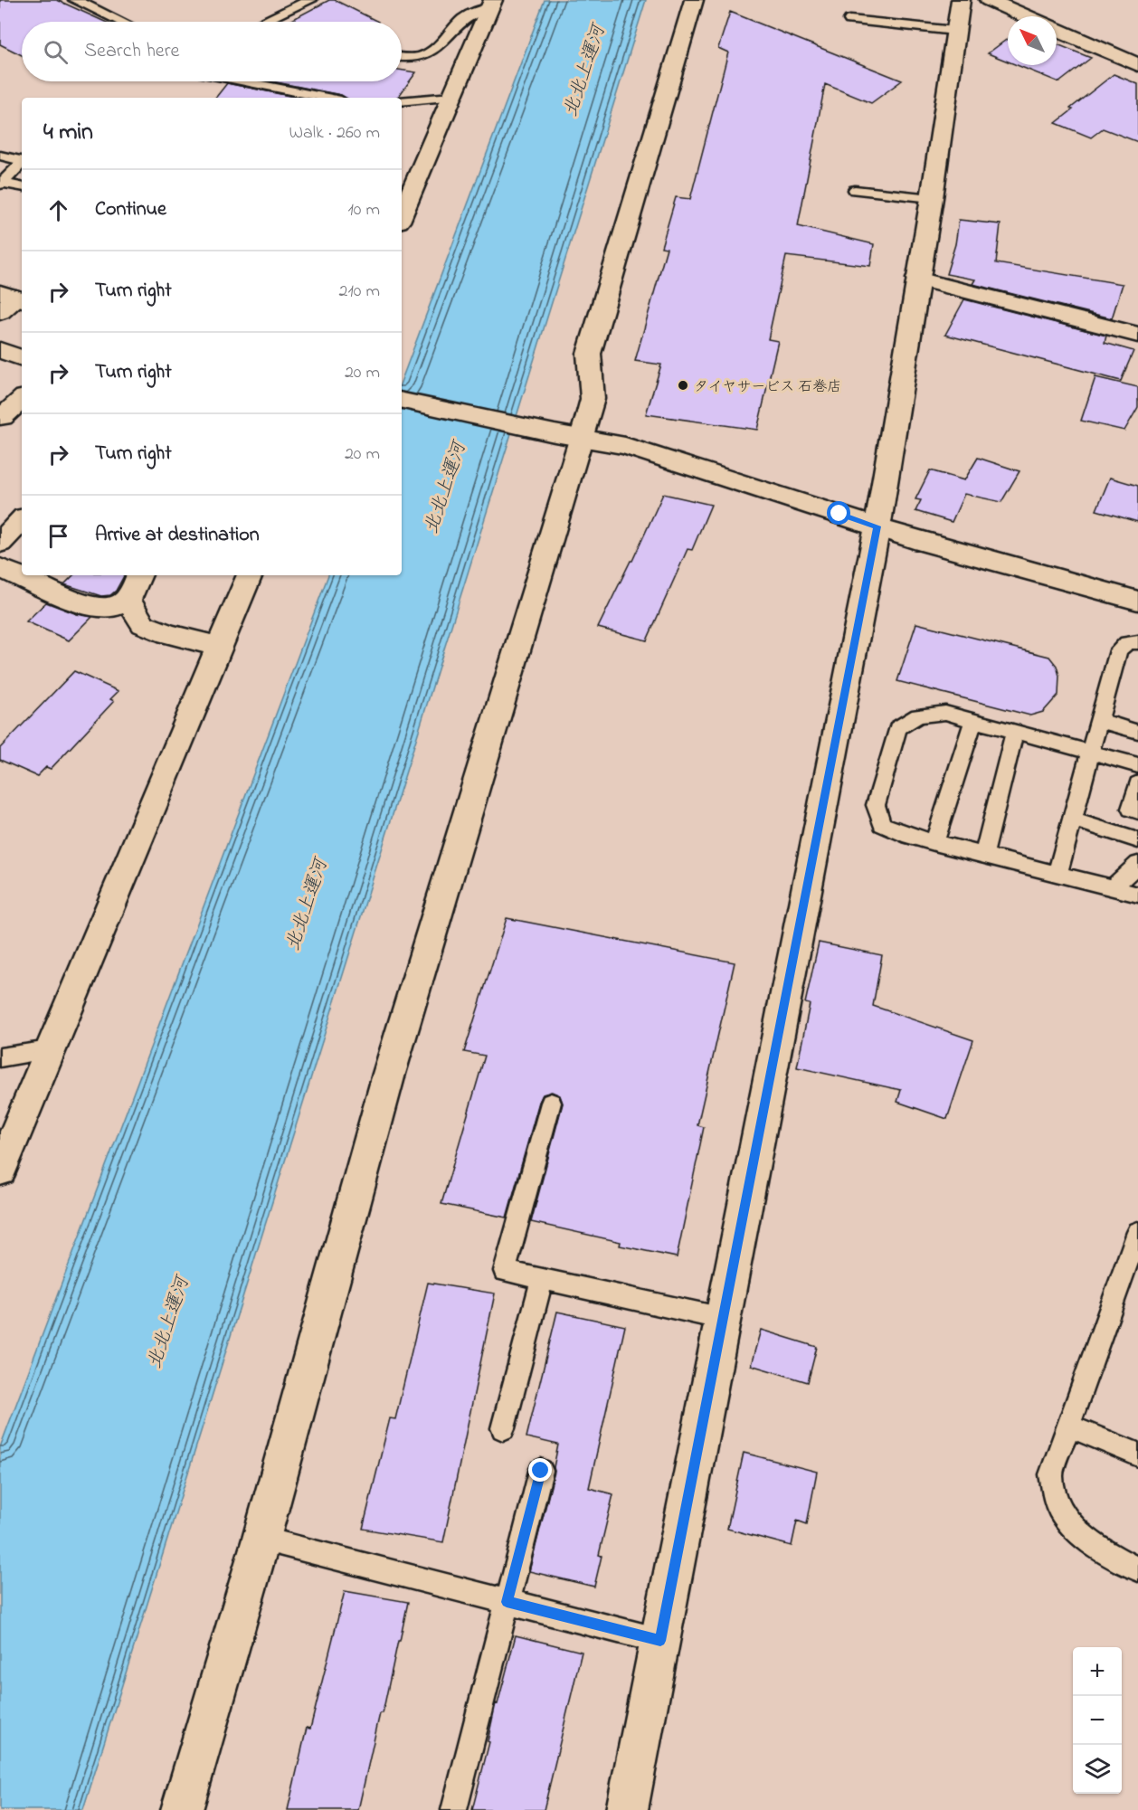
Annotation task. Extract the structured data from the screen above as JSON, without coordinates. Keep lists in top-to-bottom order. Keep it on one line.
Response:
{"water":["北北上運河"],"places":["タイヤサービス 石巻店"],"north":"top left","page":{"search":"Search here","heading":["4 min","Walk · 260 m"],"list":[["Continue","10 m"],["Turn right","210 m"],["Turn right","20 m"],["Turn right","20 m"],"Arrive at destination"],"map_buttons":["+","−"]}}
